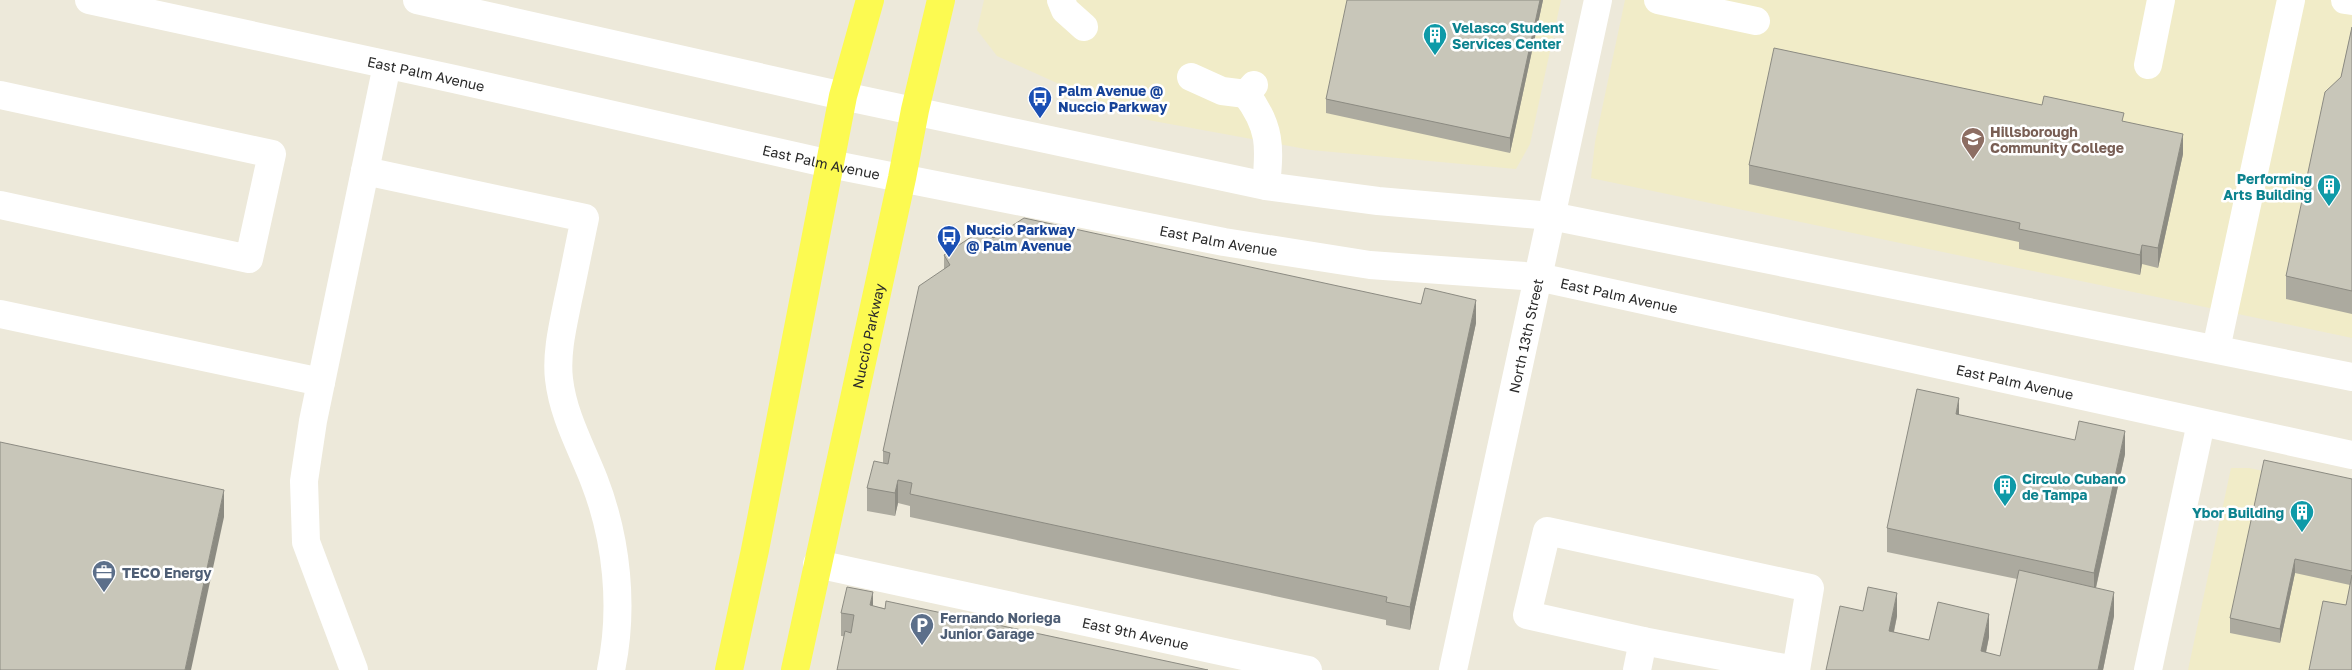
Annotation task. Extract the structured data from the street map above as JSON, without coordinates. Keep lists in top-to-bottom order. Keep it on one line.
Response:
{"streets":{"main road":["Nuccio Parkway"],"street":["East Palm Avenue","North 13th Street","East 9th Avenue"]},"crossings":[["East Palm Avenue","Nuccio Parkway"],["East Palm Avenue","North 13th Street"],["Nuccio Parkway","East 9th Avenue"]],"places":{"building":["Velasco Student Services Center","Performing Arts Building","Circulo Cubano de Tampa","Ybor Building"],"bus stop":["Palm Avenue @ Nuccio Parkway","Nuccio Parkway @ Palm Avenue"],"school or university":["Hillsborough Community College"],"office":["TECO Energy"],"parking":["Fernando Noriega Junior Garage"]}}
